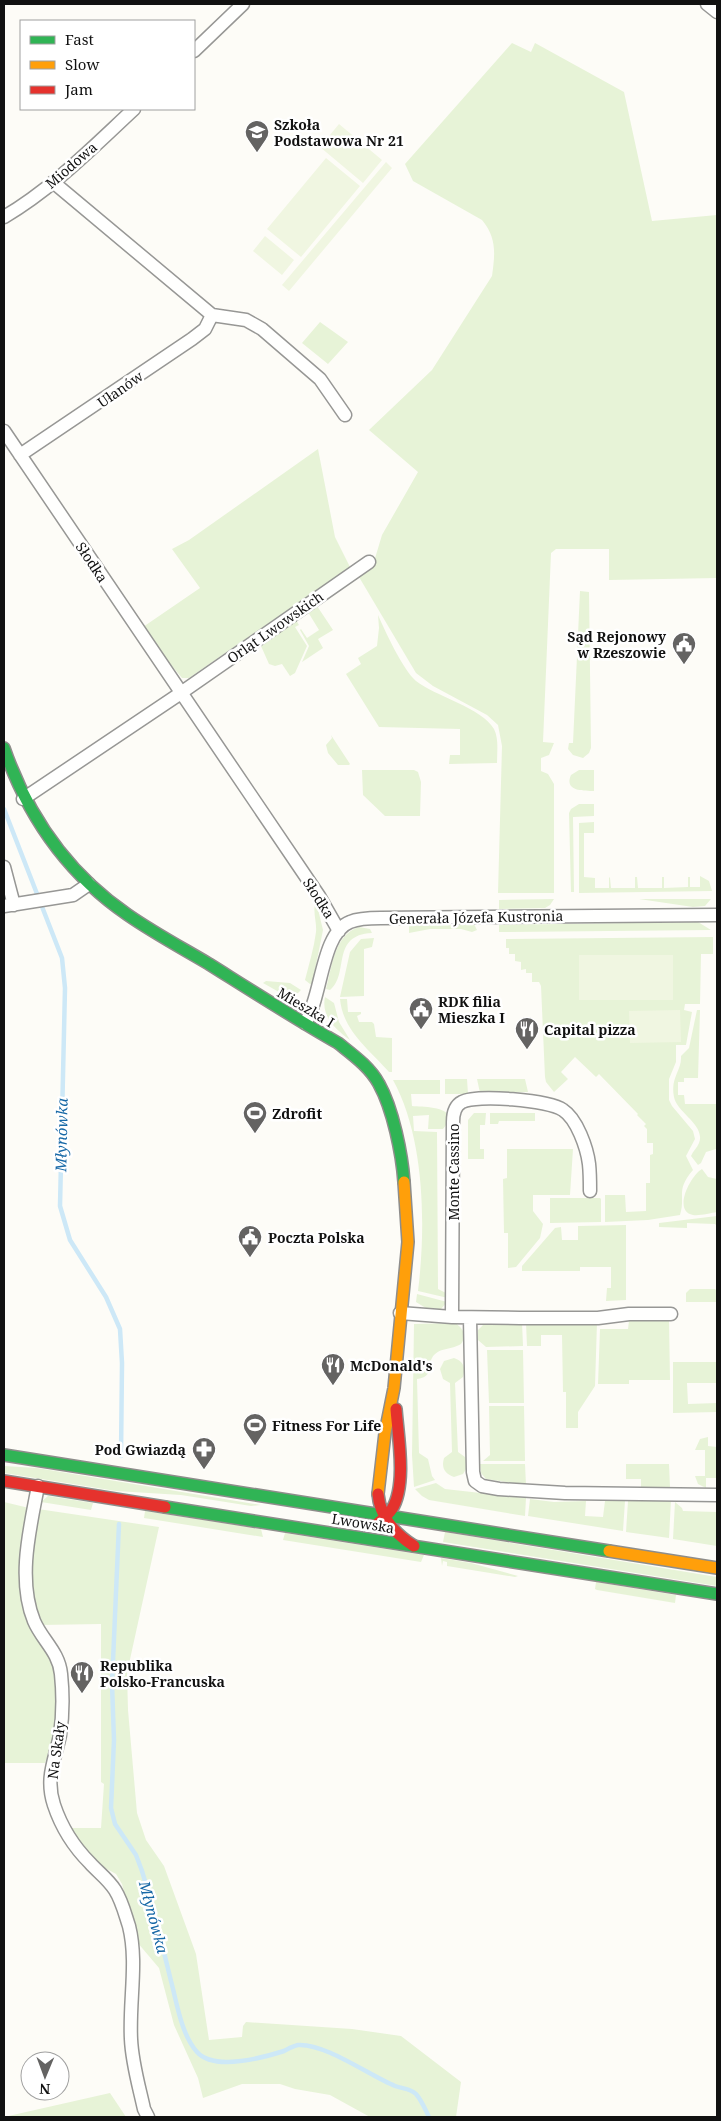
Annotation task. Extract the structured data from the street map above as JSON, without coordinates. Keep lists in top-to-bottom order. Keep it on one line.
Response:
{"streets":{"main road":["Mieszka I","Lwowska"],"street":["Miodowa","Ułanów","Słodka","Orląt Lwowskich","Generała Józefa Kustronia","Monte Cassino","Na Skały"]},"crossings":[["Ułanów","Słodka"],["Słodka","Orląt Lwowskich"],["Słodka","Generała Józefa Kustronia"],["Mieszka I","Lwowska"],["Lwowska","Na Skały"]],"water":["Młynówka"],"places":{"school or university":["Szkoła Podstawowa Nr 21"],"public building":["Sąd Rejonowy w Rzeszowie","RDK filia Mieszka I","Poczta Polska"],"restaurant":["Capital pizza","McDonald's","Republika Polsko-Francuska"],"sports":["Zdrofit","Fitness For Life"],"pharmacy":["Pod Gwiazdą"]},"legend":["Fast","Slow","Jam"],"north":"bottom"}
